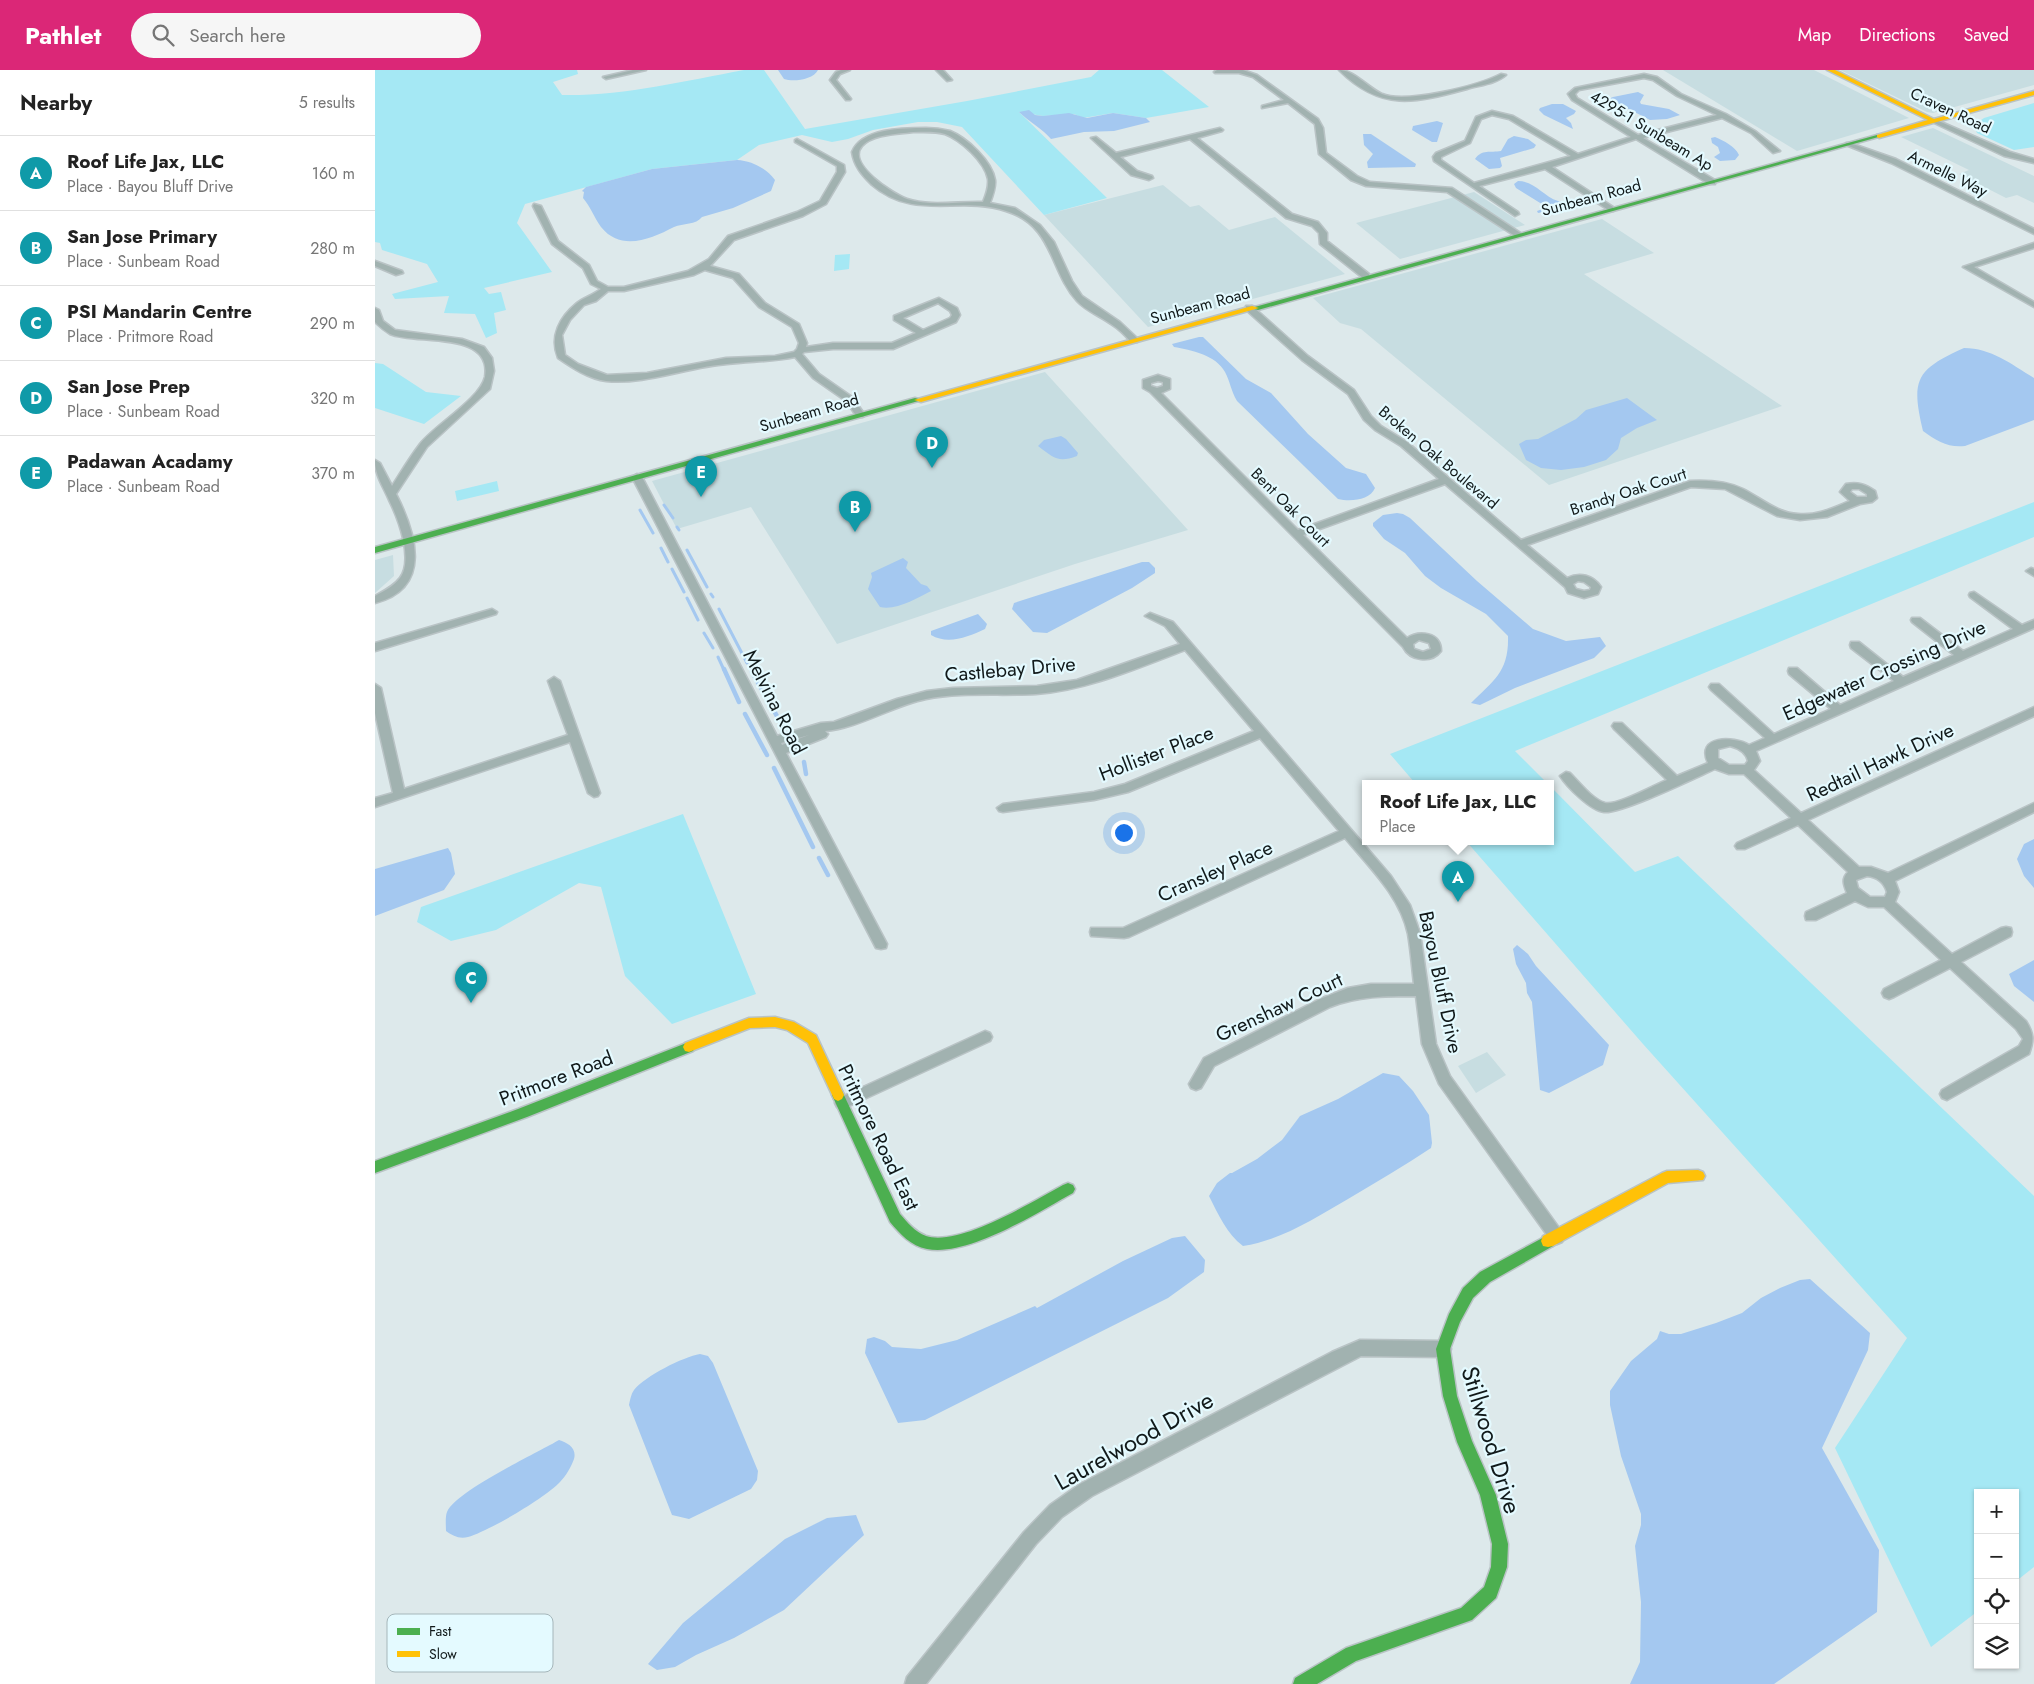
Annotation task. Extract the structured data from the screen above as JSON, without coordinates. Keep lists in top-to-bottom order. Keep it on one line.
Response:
{"streets":{"street":["Craven Road","4295-1 Sunbeam Ap","Armelle Way","Sunbeam Road","Broken Oak Boulevard","Brandy Oak Court","Bent Oak Court","Castlebay Drive","Edgewater Crossing Drive","Melvina Road","Hollister Place","Redtail Hawk Drive","Cransley Place","Bayou Bluff Drive","Grenshaw Court","Pritmore Road","Pritmore Road East","Stillwood Drive","Laurelwood Drive"]},"crossings":[["Craven Road","Sunbeam Road"],["4295-1 Sunbeam Ap","Sunbeam Road"],["Armelle Way","Sunbeam Road"],["Sunbeam Road","Broken Oak Boulevard"],["Sunbeam Road","Melvina Road"],["Broken Oak Boulevard","Brandy Oak Court"],["Castlebay Drive","Melvina Road"],["Castlebay Drive","Bayou Bluff Drive"],["Hollister Place","Bayou Bluff Drive"],["Cransley Place","Bayou Bluff Drive"],["Bayou Bluff Drive","Grenshaw Court"],["Bayou Bluff Drive","Stillwood Drive"],["Pritmore Road","Pritmore Road East"],["Stillwood Drive","Laurelwood Drive"]],"legend":["Fast","Slow"],"page":{"header":"Pathlet","search":"Search here","nav":["Map","Directions","Saved"],"heading":["Nearby","5 results"],"list":[{"mark":"A","name":"Roof Life Jax, LLC","note":"Place · Bayou Bluff Drive","value":"160 m"},{"mark":"B","name":"San Jose Primary","note":"Place · Sunbeam Road","value":"280 m"},{"mark":"C","name":"PSI Mandarin Centre","note":"Place · Pritmore Road","value":"290 m"},{"mark":"D","name":"San Jose Prep","note":"Place · Sunbeam Road","value":"320 m"},{"mark":"E","name":"Padawan Acadamy","note":"Place · Sunbeam Road","value":"370 m"}],"pins":["D","E","B","A","C"],"popup":["Roof Life Jax, LLC","Place"],"map_buttons":["+","−"]}}
